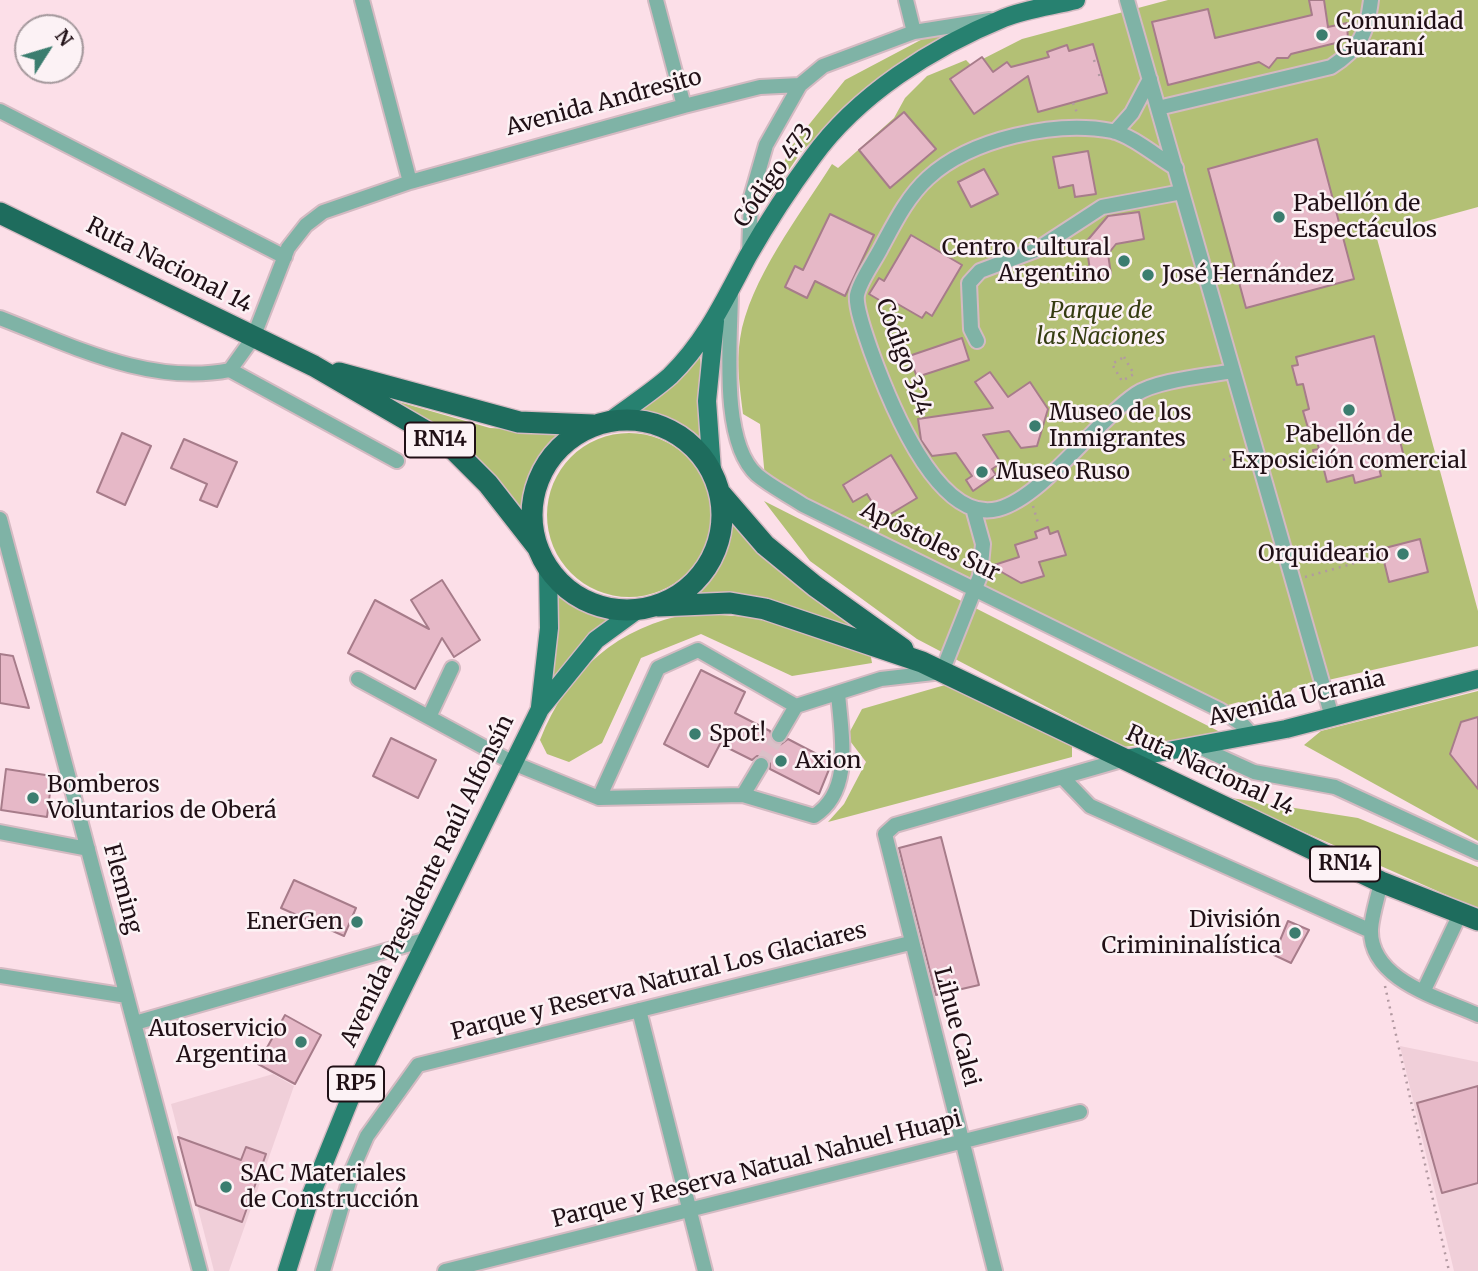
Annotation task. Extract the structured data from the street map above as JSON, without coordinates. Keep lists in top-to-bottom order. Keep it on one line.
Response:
{"streets":{"highway":["Ruta Nacional 14","RN14"],"main road":["Código 473","Avenida Ucrania","Avenida Presidente Raúl Alfonsín","RP5"],"street":["Avenida Andresito","Código 324","Apóstoles Sur","Fleming","Parque y Reserva Natural Los Glaciares","Lihue Calei","Parque y Reserva Natual Nahuel Huapi"]},"crossings":[["Avenida Andresito","Ruta Nacional 14"],["Código 473","Apóstoles Sur"],["Ruta Nacional 14","RN14"],["Ruta Nacional 14","Avenida Ucrania"],["Ruta Nacional 14","Avenida Presidente Raúl Alfonsín"],["RN14","Avenida Presidente Raúl Alfonsín"],["Apóstoles Sur","Avenida Ucrania"],["Parque y Reserva Natural Los Glaciares","Lihue Calei"],["Lihue Calei","Parque y Reserva Natual Nahuel Huapi"]],"parks":["Parque de las Naciones"],"places":["Comunidad Guaraní","Pabellón de Espectáculos","Centro Cultural Argentino","José Hernández","Pabellón de Exposición comercial","Museo de los Inmigrantes","Museo Ruso","Orquideario","Spot!","Axion","Bomberos Voluntarios de Oberá","EnerGen","División Crimininalística","Autoservicio Argentina","SAC Materiales de Construcción"],"north":"top right"}
